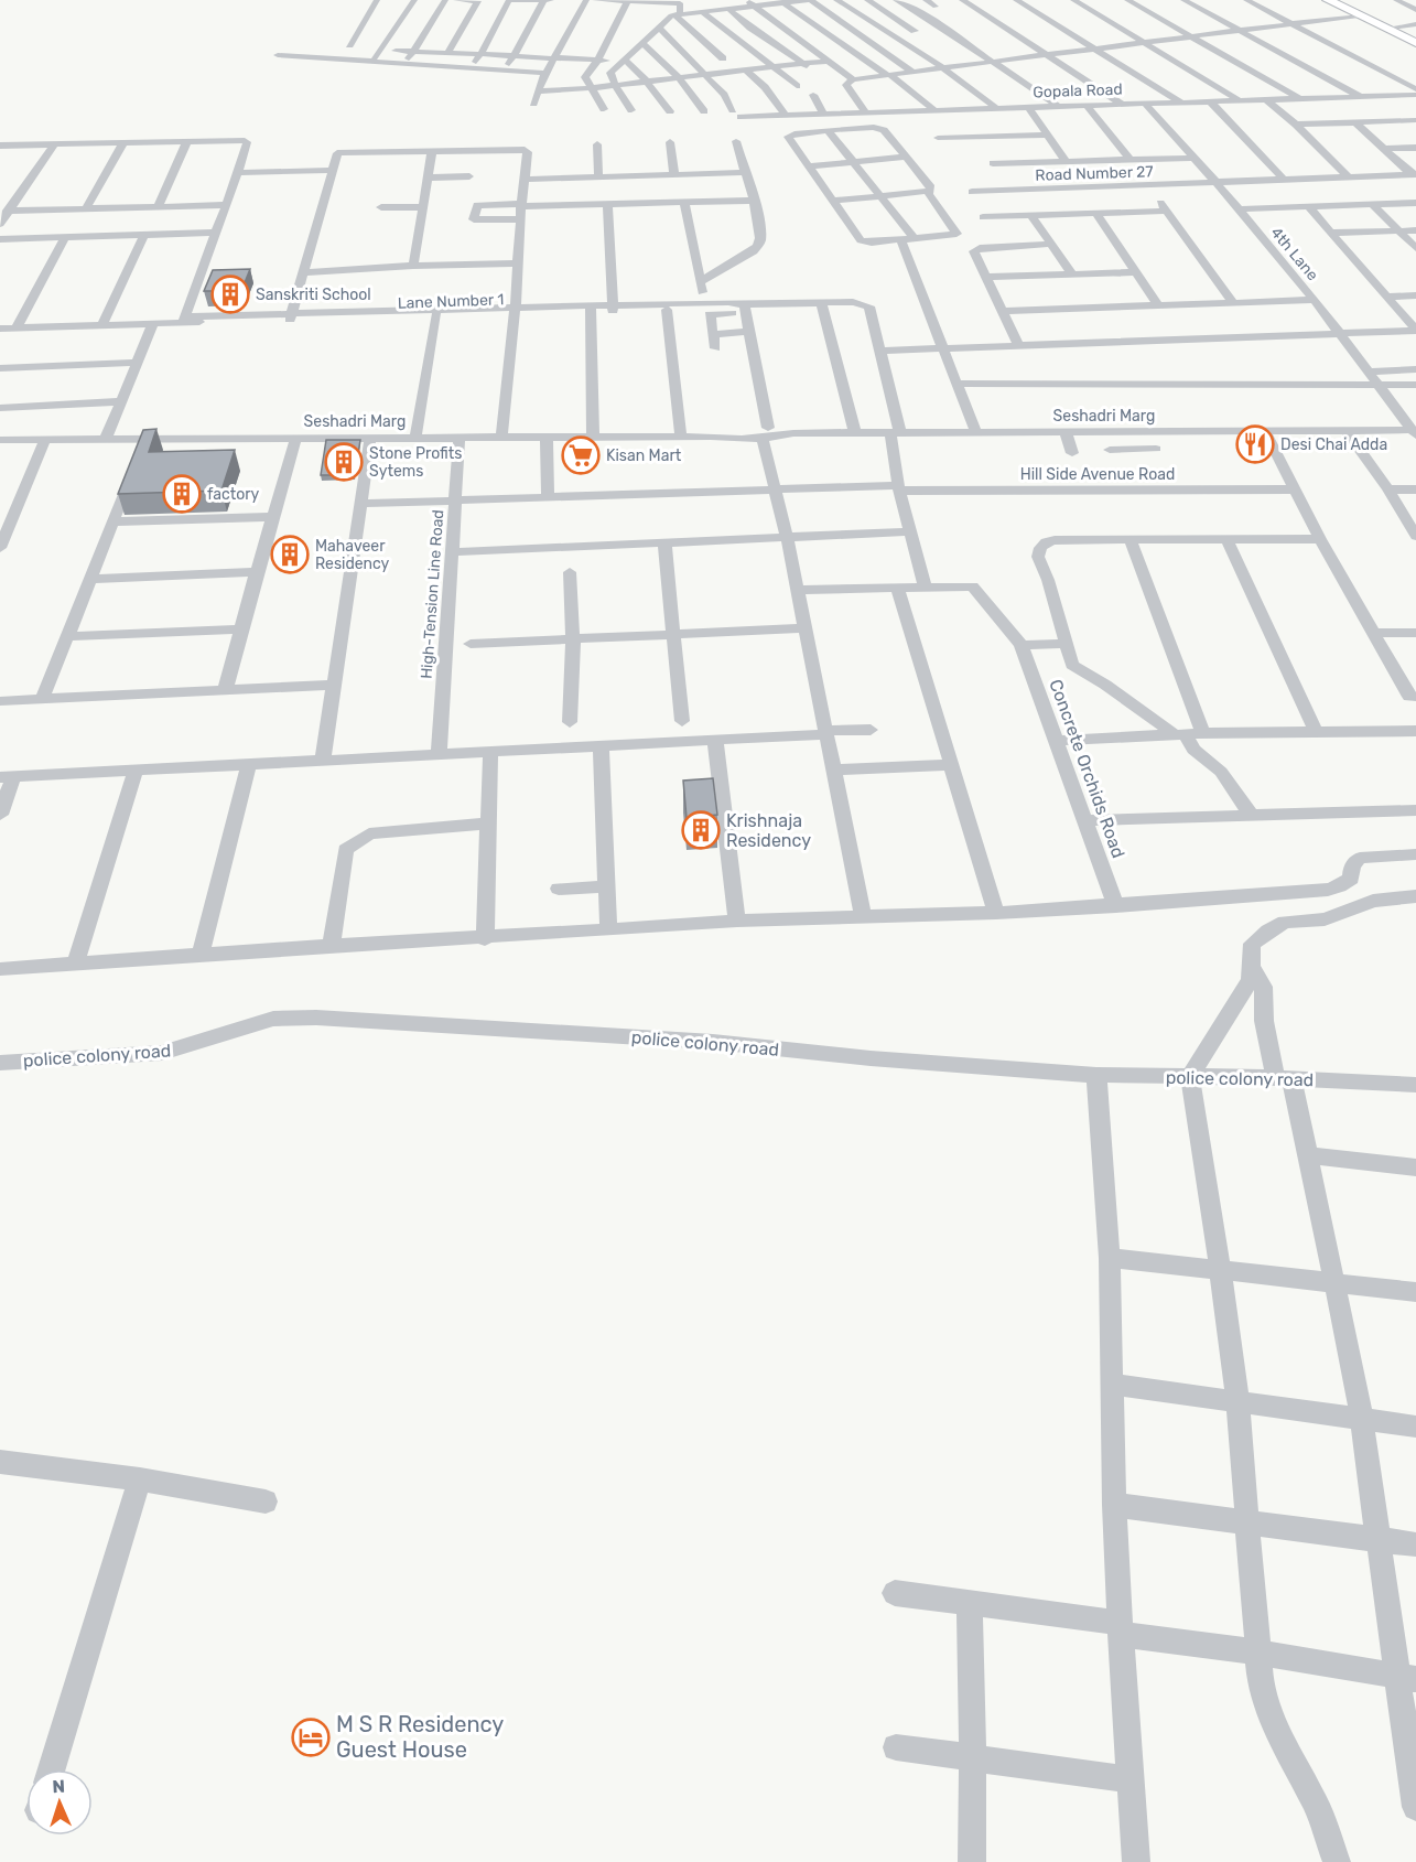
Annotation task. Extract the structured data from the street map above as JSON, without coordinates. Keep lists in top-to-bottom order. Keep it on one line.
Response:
{"streets":{"street":["Gopala Road","Road Number 27","4th Lane","Lane Number 1","Seshadri Marg","Hill Side Avenue Road","High-Tension Line Road","Concrete Orchids Road","police colony road"]},"crossings":[["Gopala Road","4th Lane"],["Road Number 27","4th Lane"],["4th Lane","Seshadri Marg"],["Seshadri Marg","High-Tension Line Road"],["Hill Side Avenue Road","High-Tension Line Road"]],"places":{"building":["Sanskriti School","Stone Profits Sytems","factory","Mahaveer Residency","Krishnaja Residency"],"restaurant":["Desi Chai Adda"],"supermarket":["Kisan Mart"],"hotel":["M S R Residency Guest House"]},"north":"top"}
